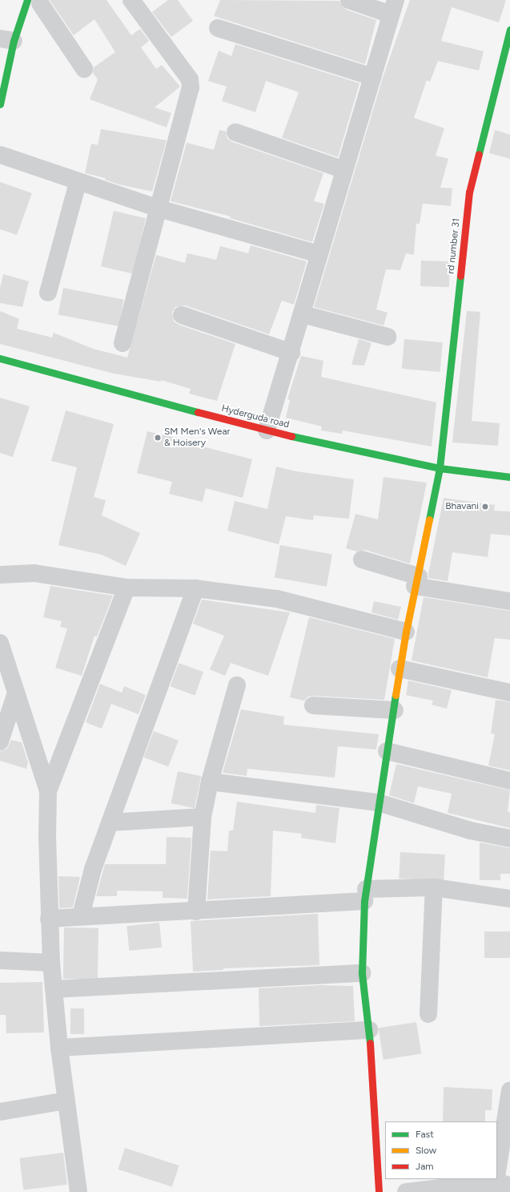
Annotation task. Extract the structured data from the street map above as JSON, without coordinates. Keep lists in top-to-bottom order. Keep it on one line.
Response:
{"streets":{"street":["rd number 31","Hyderguda road"]},"crossings":[["rd number 31","Hyderguda road"]],"places":["SM Men's Wear & Hoisery","Bhavani"],"legend":["Fast","Slow","Jam"]}
